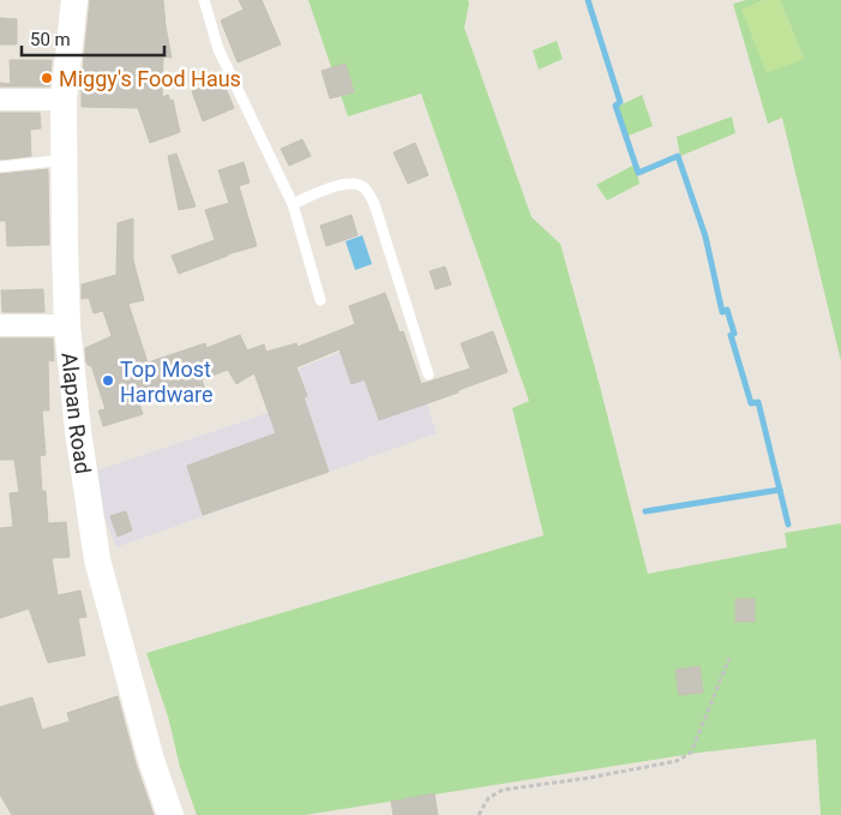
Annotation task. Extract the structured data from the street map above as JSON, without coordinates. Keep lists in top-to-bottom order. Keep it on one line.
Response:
{"streets":{"street":["Alapan Road"]},"places":["Miggy's Food Haus","Top Most Hardware"],"scale_bar":"50 m"}
